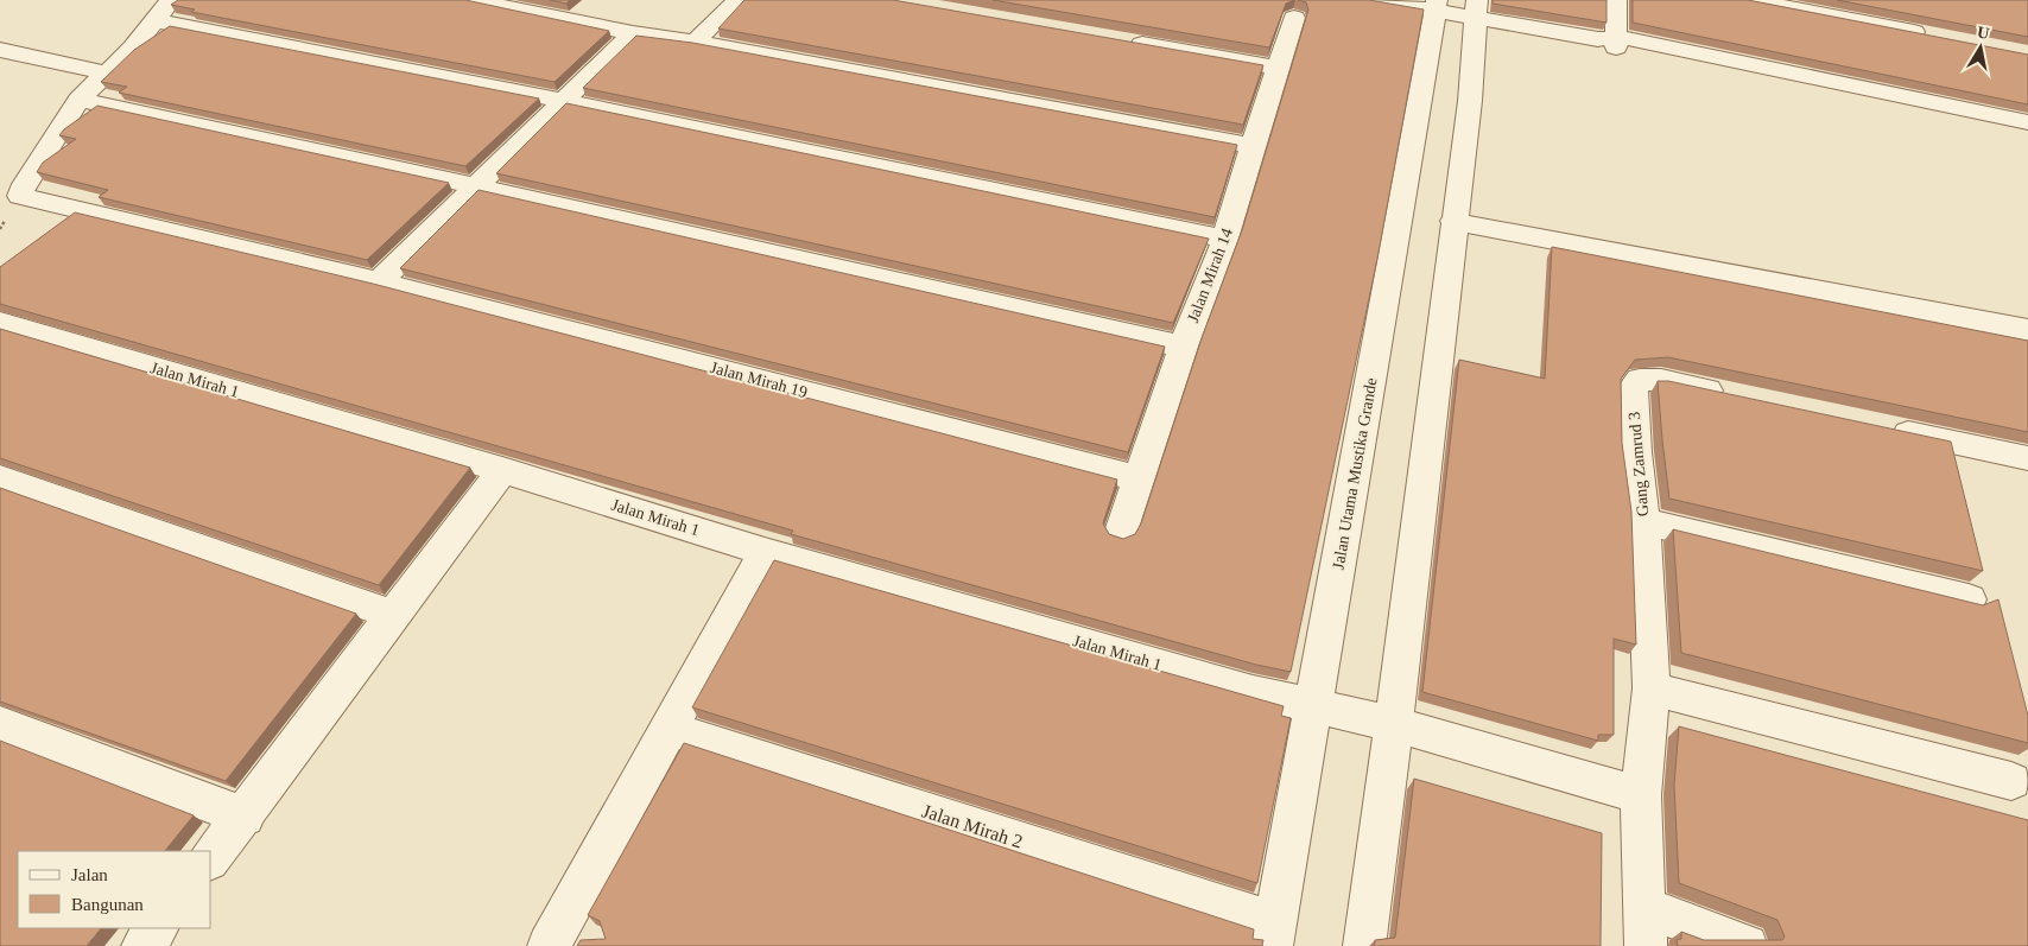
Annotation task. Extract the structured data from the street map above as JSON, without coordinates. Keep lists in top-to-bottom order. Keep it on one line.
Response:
{"streets":{"street":["Jalan Mirah 14","Jalan Mirah 1","Jalan Mirah 19","Gang Zamrud 3","Jalan Utama Mustika Grande","Jalan Mirah 2"]},"crossings":[["Jalan Mirah 14","Jalan Mirah 19"],["Jalan Mirah 1","Gang Zamrud 3"],["Jalan Mirah 1","Jalan Utama Mustika Grande"],["Jalan Utama Mustika Grande","Jalan Mirah 2"]],"legend":["Jalan","Bangunan"],"north":"top"}
